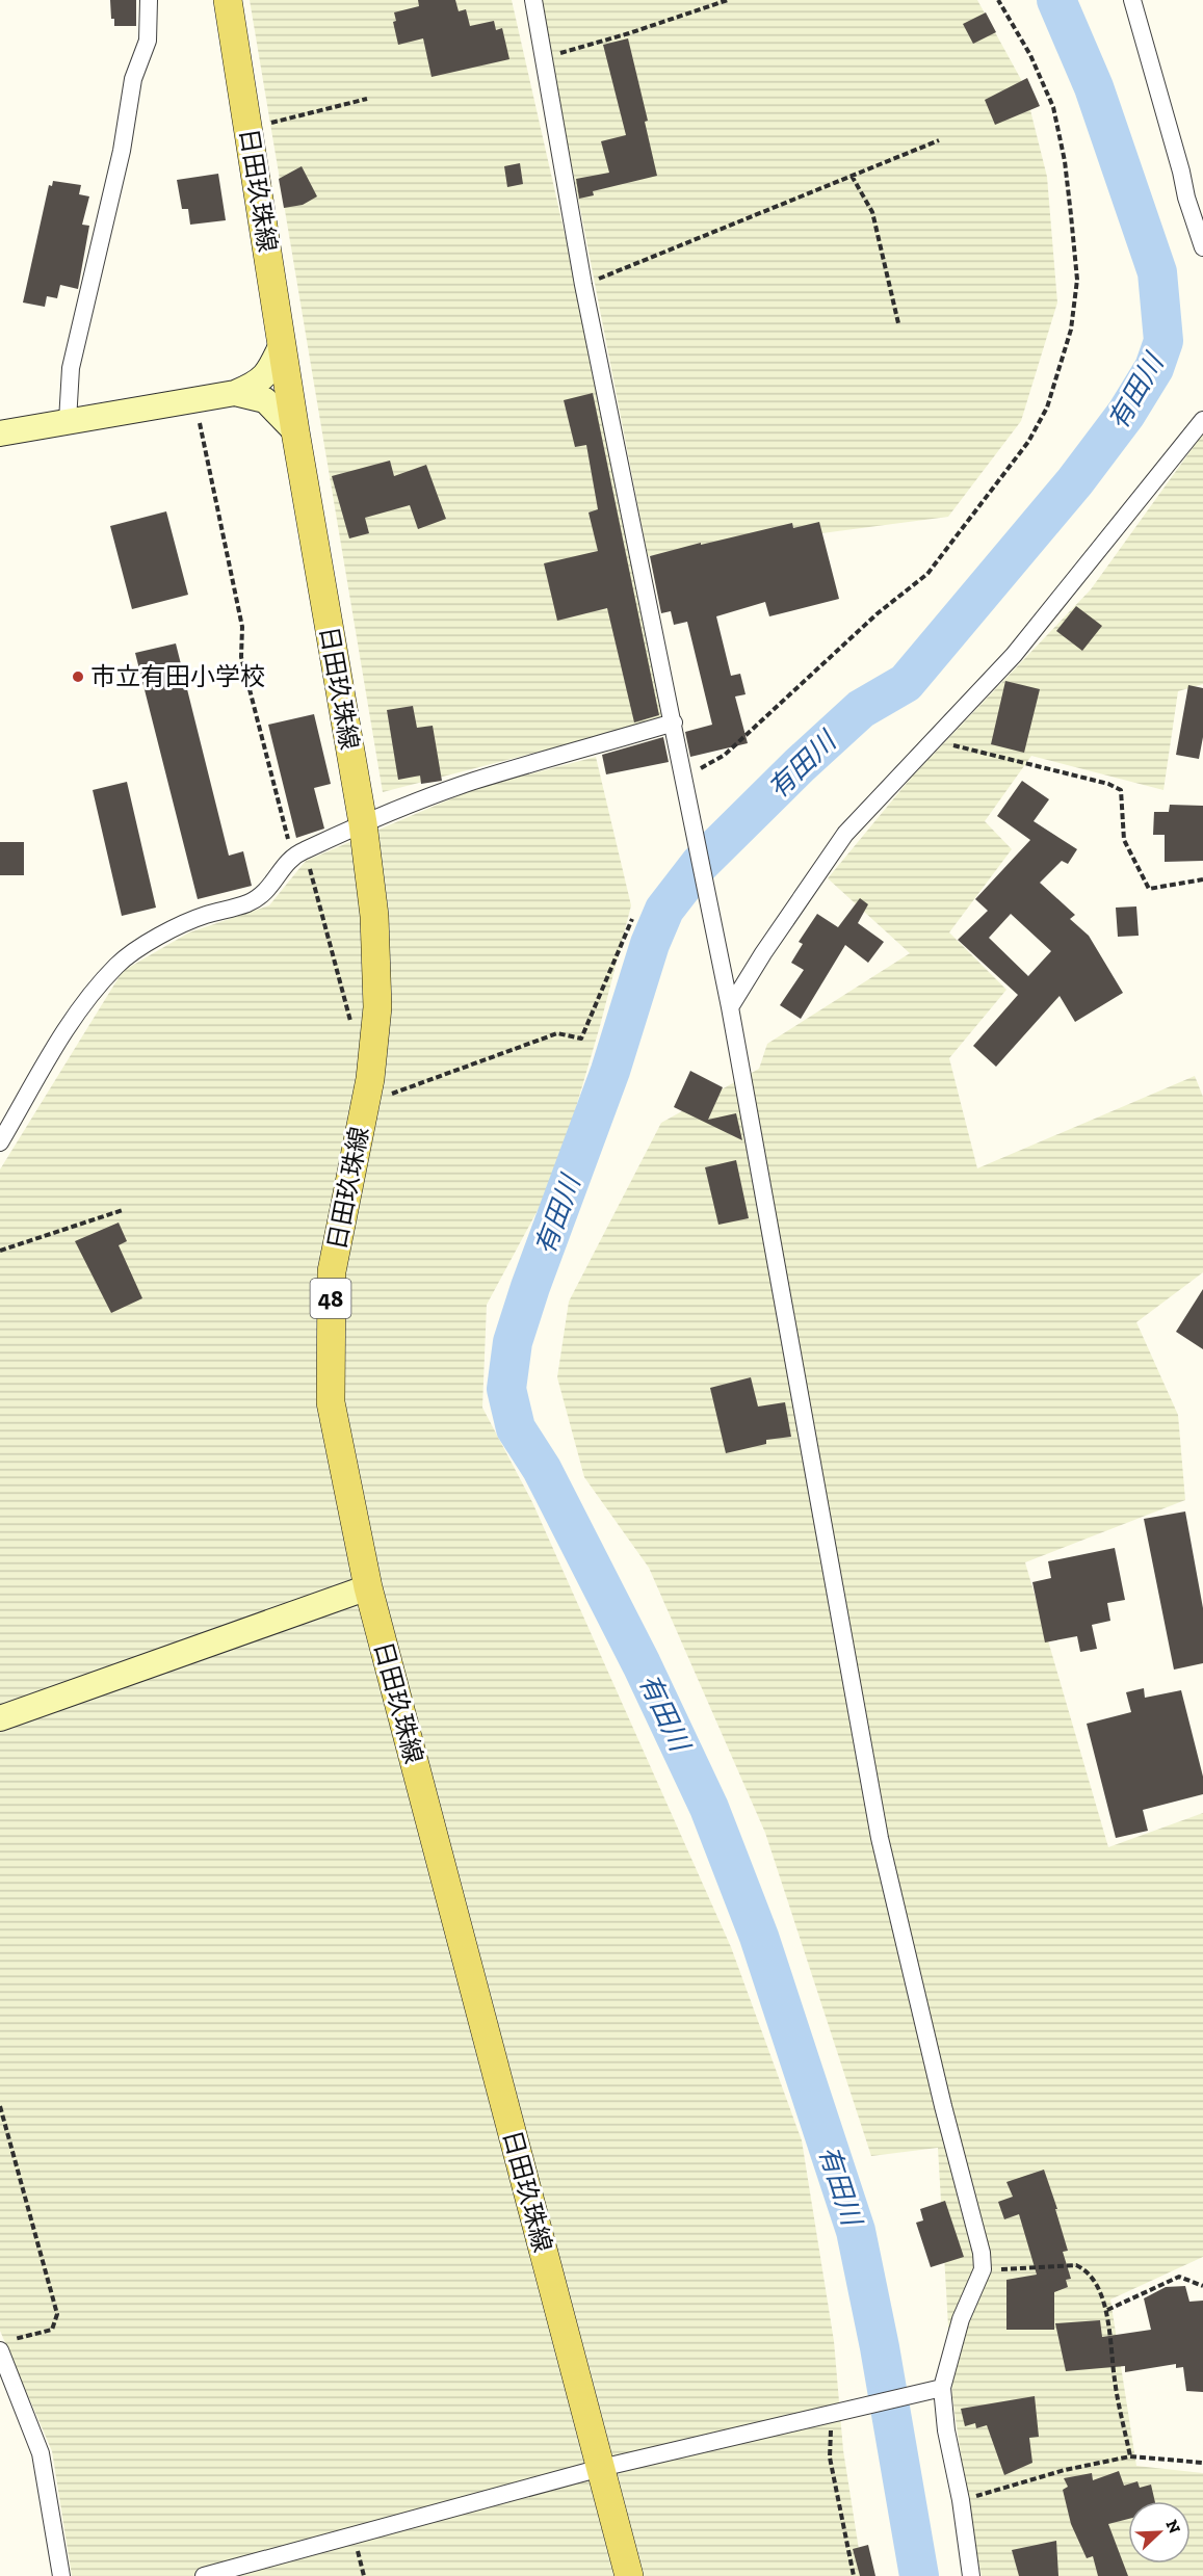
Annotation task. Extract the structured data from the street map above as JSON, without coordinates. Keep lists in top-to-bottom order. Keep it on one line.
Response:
{"streets":{"main road":["日田玖珠線","48"]},"water":["有田川"],"places":["市立有田小学校"],"north":"top right"}
